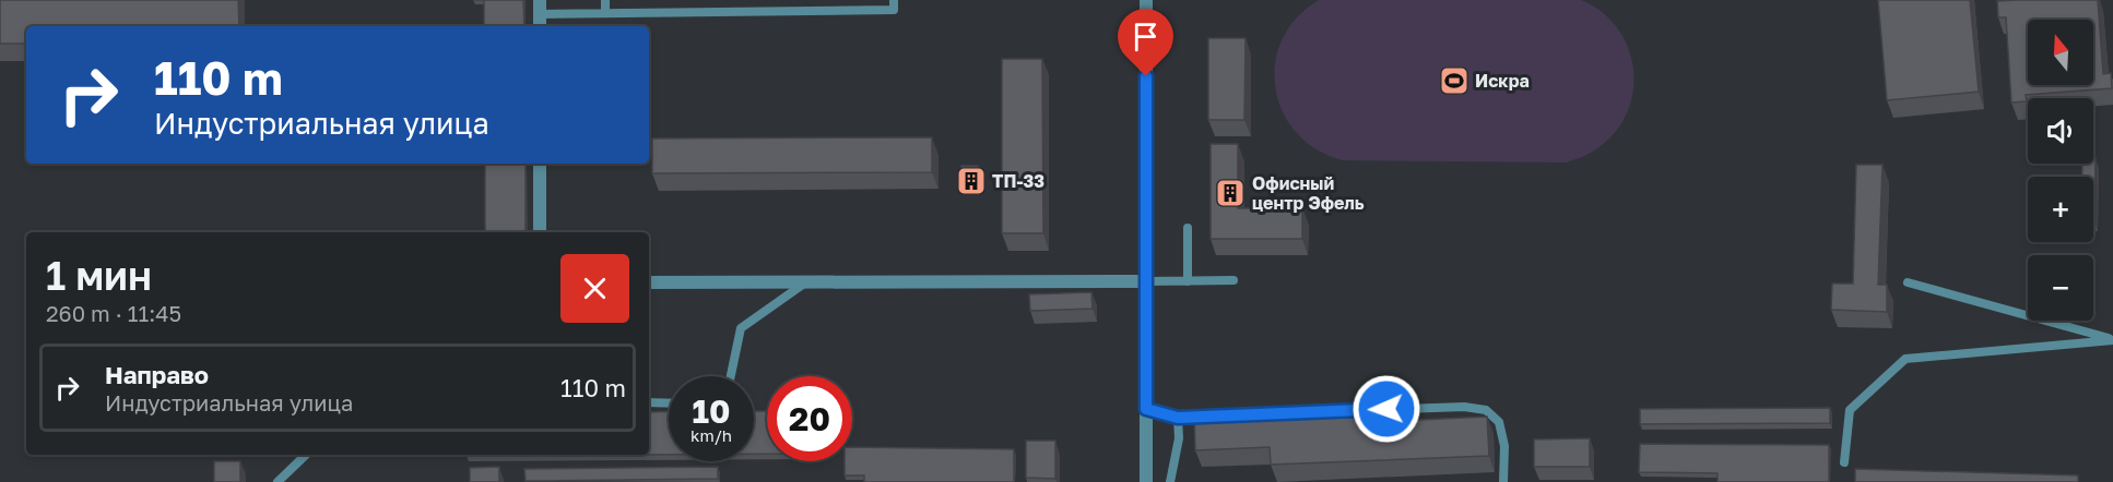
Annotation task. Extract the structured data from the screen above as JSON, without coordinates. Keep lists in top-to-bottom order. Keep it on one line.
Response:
{"places":{"sports":["Искра"],"building":["ТП-33","Офисный центр Эфель"]},"north":"top","page":{"map_buttons":["+","−"],"turn":["110 m","Индустриальная улица"],"heading":["1 мин","260 m · 11:45"],"list":[{"name":"Направо","note":"Индустриальная улица","value":"110 m"}],"speed":"10 km/h","limit":"20"}}
